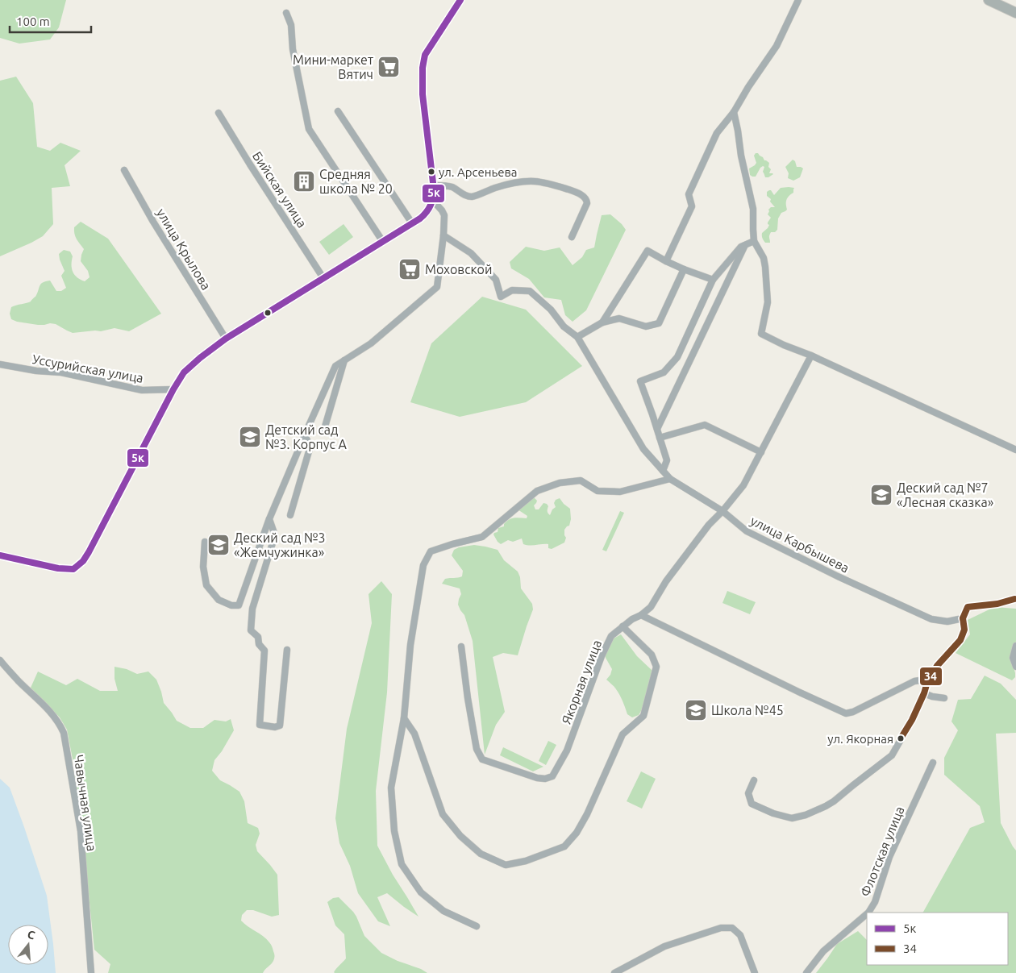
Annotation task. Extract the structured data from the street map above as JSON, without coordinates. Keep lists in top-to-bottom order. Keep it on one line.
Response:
{"streets":{"street":["Бийская улица","улица Крылова","Уссурийская улица","улица Карбышева","Якорная улица","Чавычная улица","Флотская улица"]},"crossings":[["улица Карбышева","Якорная улица"]],"places":{"supermarket":["Мини-маркет Вятич","Моховской"],"other":["ул. Арсеньева","ул. Якорная"],"building":["Средняя школа № 20"],"school or university":["Детский сад №3. Корпус А","Деский сад №7 «Лесная сказка»","Деский сад №3 «Жемчужинка»","Школа №45"]},"lines":["transit line 5к","transit line 34"],"legend":["5к","34"],"scale_bar":"100 m","north":"top"}
